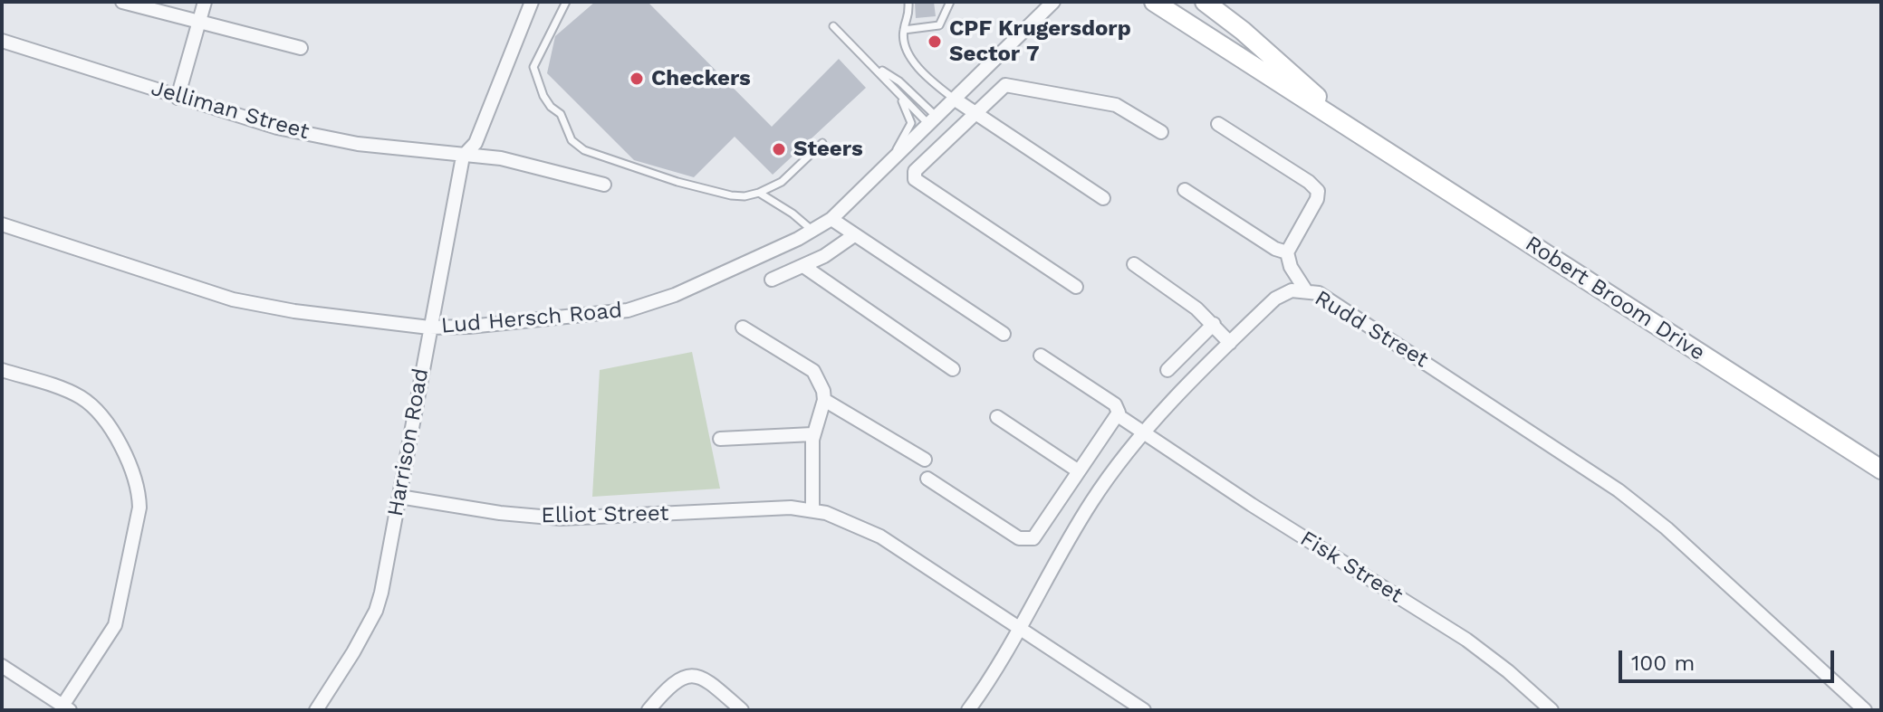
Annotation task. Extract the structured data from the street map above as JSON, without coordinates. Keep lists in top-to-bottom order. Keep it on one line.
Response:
{"streets":{"street":["Jelliman Street","Robert Broom Drive","Lud Hersch Road","Rudd Street","Harrison Road","Elliot Street","Fisk Street"]},"crossings":[["Jelliman Street","Harrison Road"],["Lud Hersch Road","Harrison Road"],["Rudd Street","Elliot Street"],["Rudd Street","Fisk Street"],["Harrison Road","Elliot Street"]],"places":["CPF Krugersdorp Sector 7","Checkers","Steers"],"scale_bar":"100 m"}
